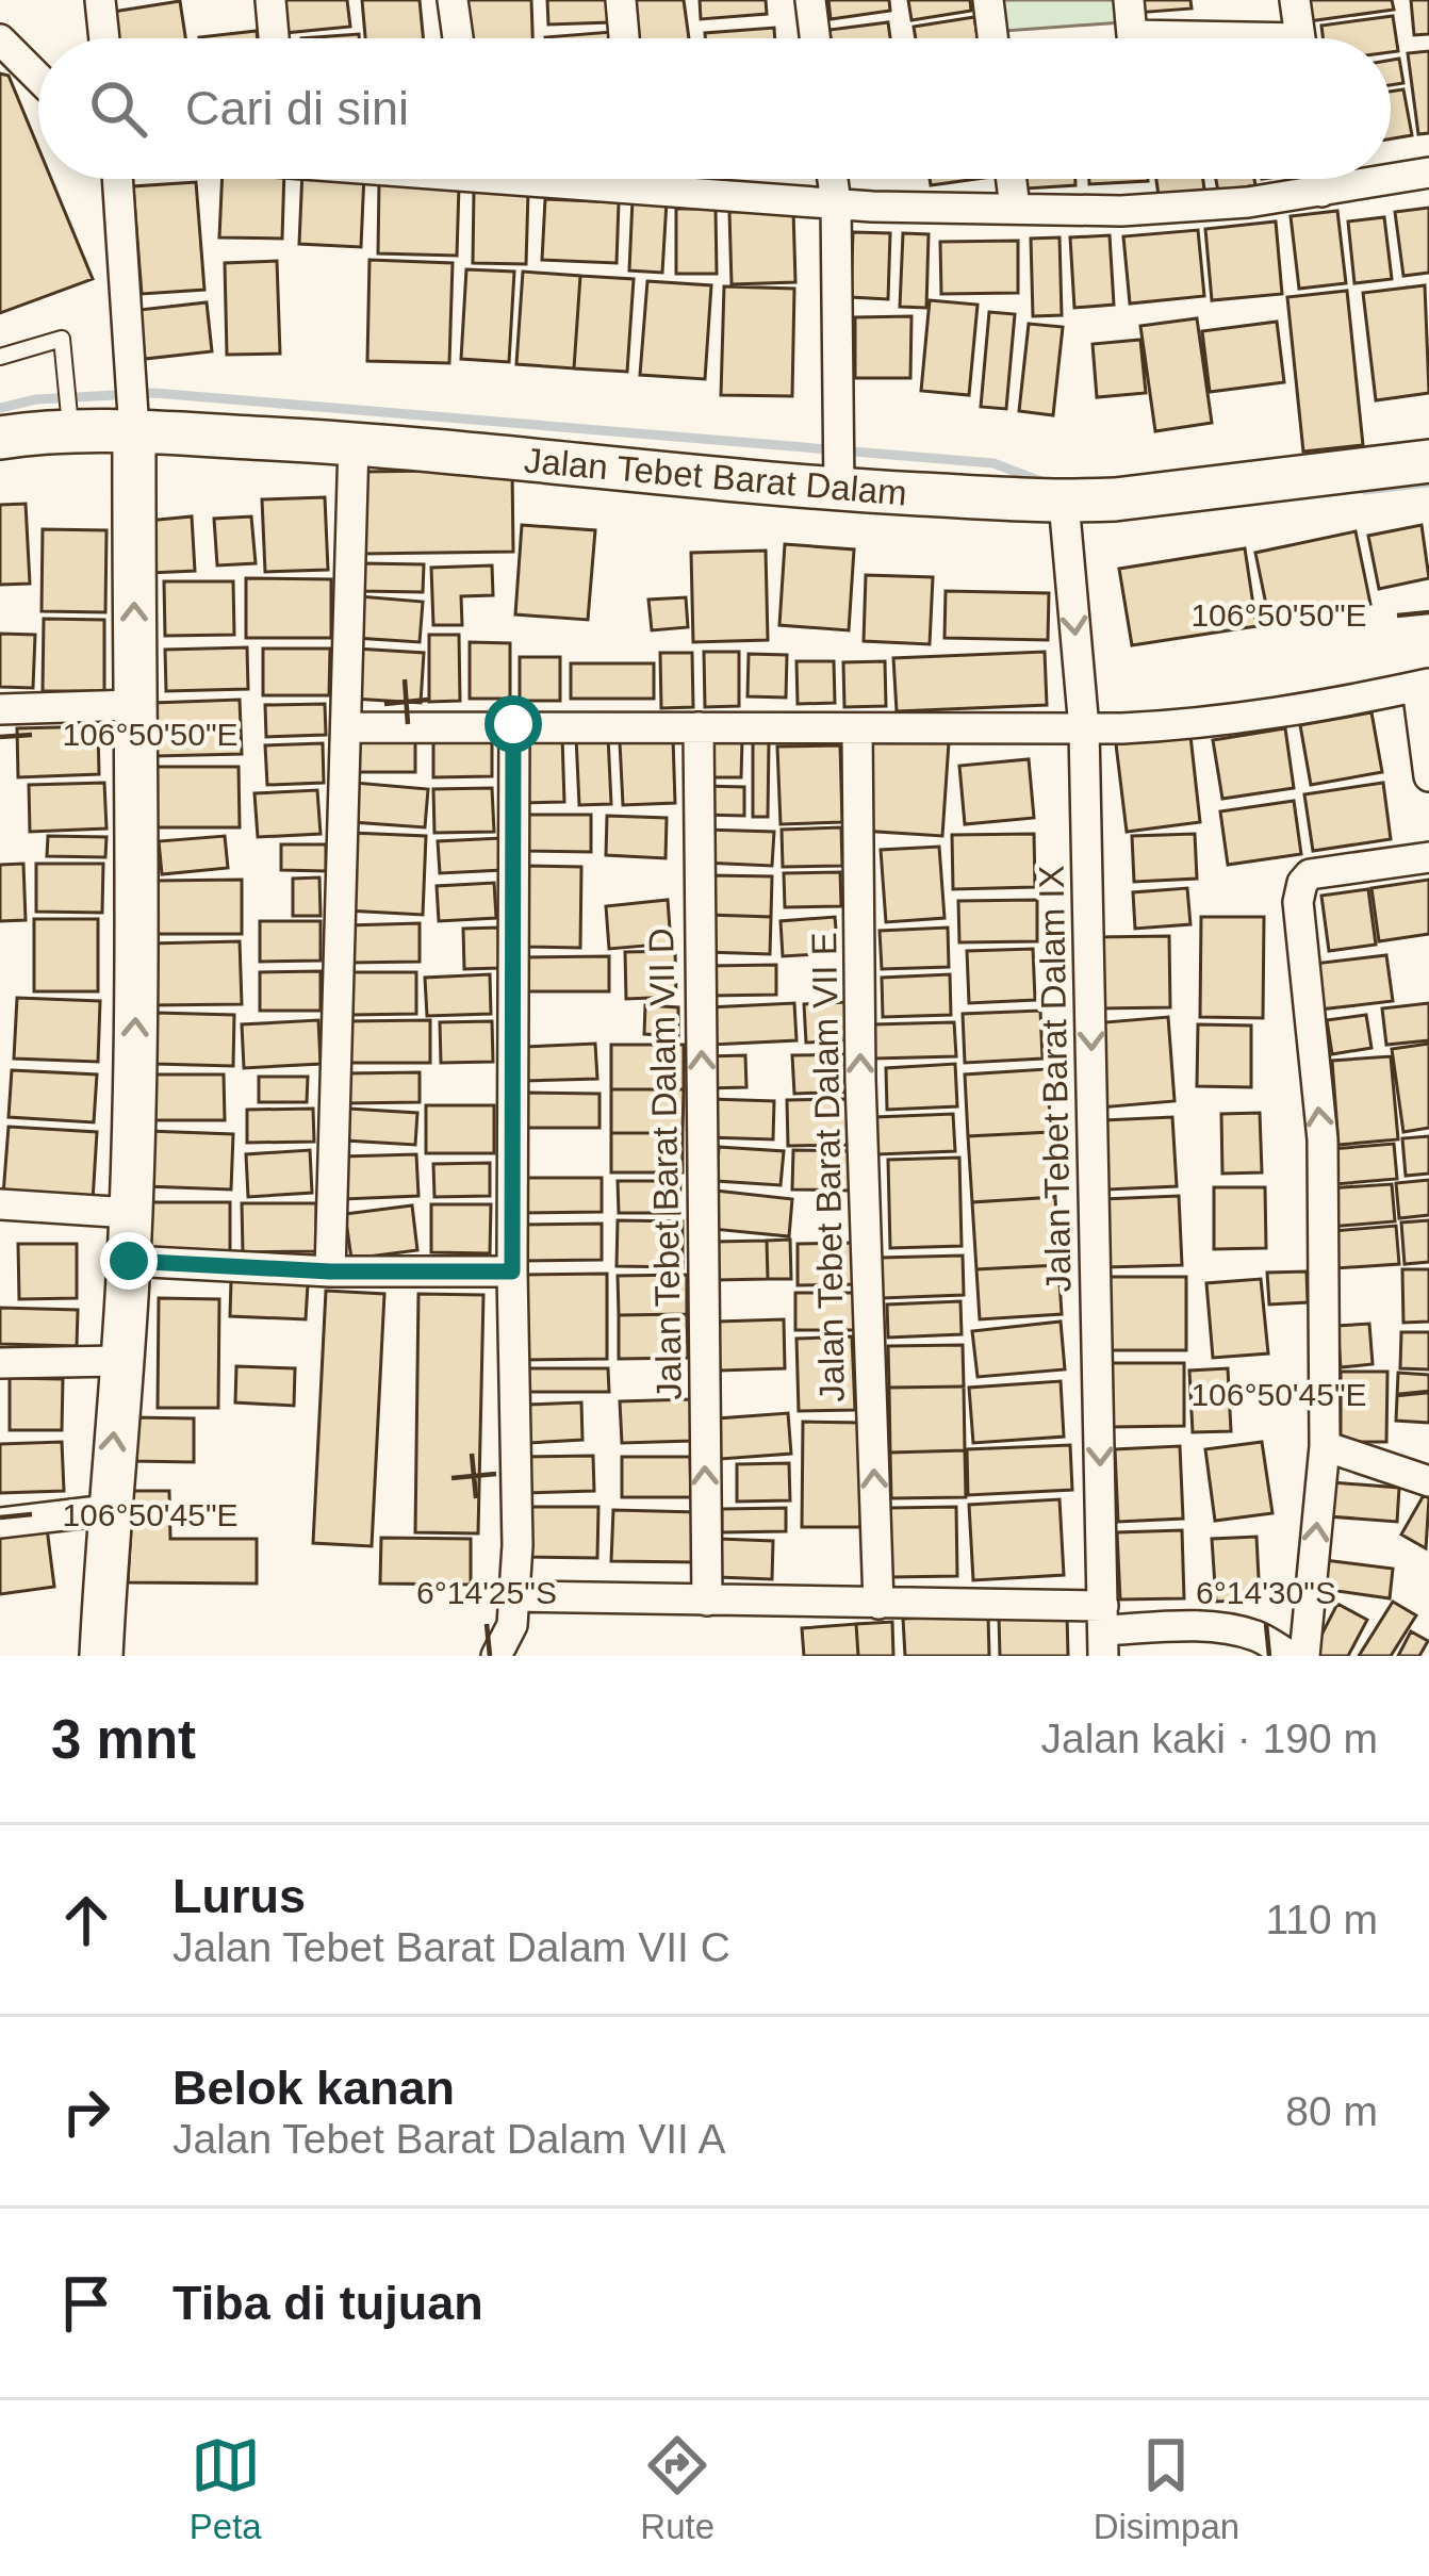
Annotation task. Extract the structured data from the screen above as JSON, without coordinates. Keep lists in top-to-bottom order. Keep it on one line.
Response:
{"streets":{"street":["Jalan Tebet Barat Dalam","Jalan Tebet Barat Dalam IX","Jalan Tebet Barat Dalam VII D","Jalan Tebet Barat Dalam VII E"]},"crossings":[["Jalan Tebet Barat Dalam","Jalan Tebet Barat Dalam IX"]],"one_way":["Jalan Tebet Barat Dalam IX","Jalan Tebet Barat Dalam VII E"],"page":{"search":"Cari di sini","heading":["3 mnt","Jalan kaki · 190 m"],"list":[["Lurus","Jalan Tebet Barat Dalam VII C","110 m"],["Belok kanan","Jalan Tebet Barat Dalam VII A","80 m"],"Tiba di tujuan"],"nav":["Peta","Rute","Disimpan"]},"coordinates":["106°50'50\"E","106°50'45\"E","6°14'25\"S","6°14'30\"S"]}
